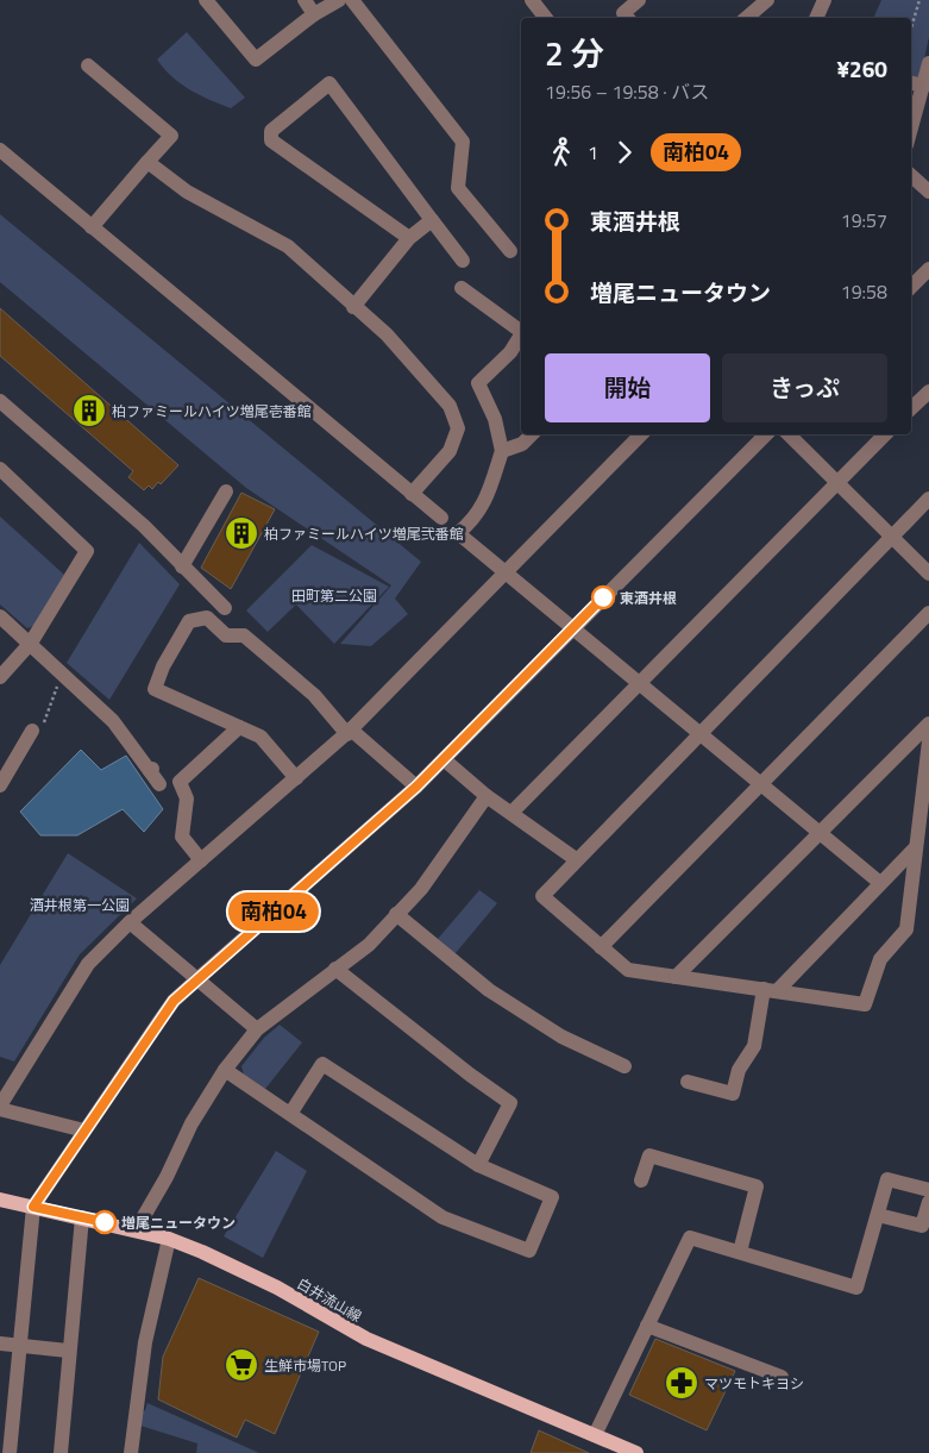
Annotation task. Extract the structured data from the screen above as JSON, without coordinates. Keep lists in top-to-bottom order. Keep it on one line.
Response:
{"streets":{"main road":["白井流山線"]},"parks":["田町第二公園","酒井根第一公園"],"places":{"building":["柏ファミールハイツ増尾壱番館","柏ファミールハイツ増尾弐番館"],"other":["東酒井根","増尾ニュータウン"],"supermarket":["生鮮市場TOP"],"pharmacy":["マツモトキヨシ"]},"lines":["bus line 南柏04"],"page":{"on_map":"南柏04","heading":["2 分","19:56 – 19:58 · バス","¥260"],"legs":["1","南柏04"],"list":[{"name":"東酒井根","value":"19:57"},{"name":"増尾ニュータウン","value":"19:58"}],"buttons":["開始","きっぷ"]}}
